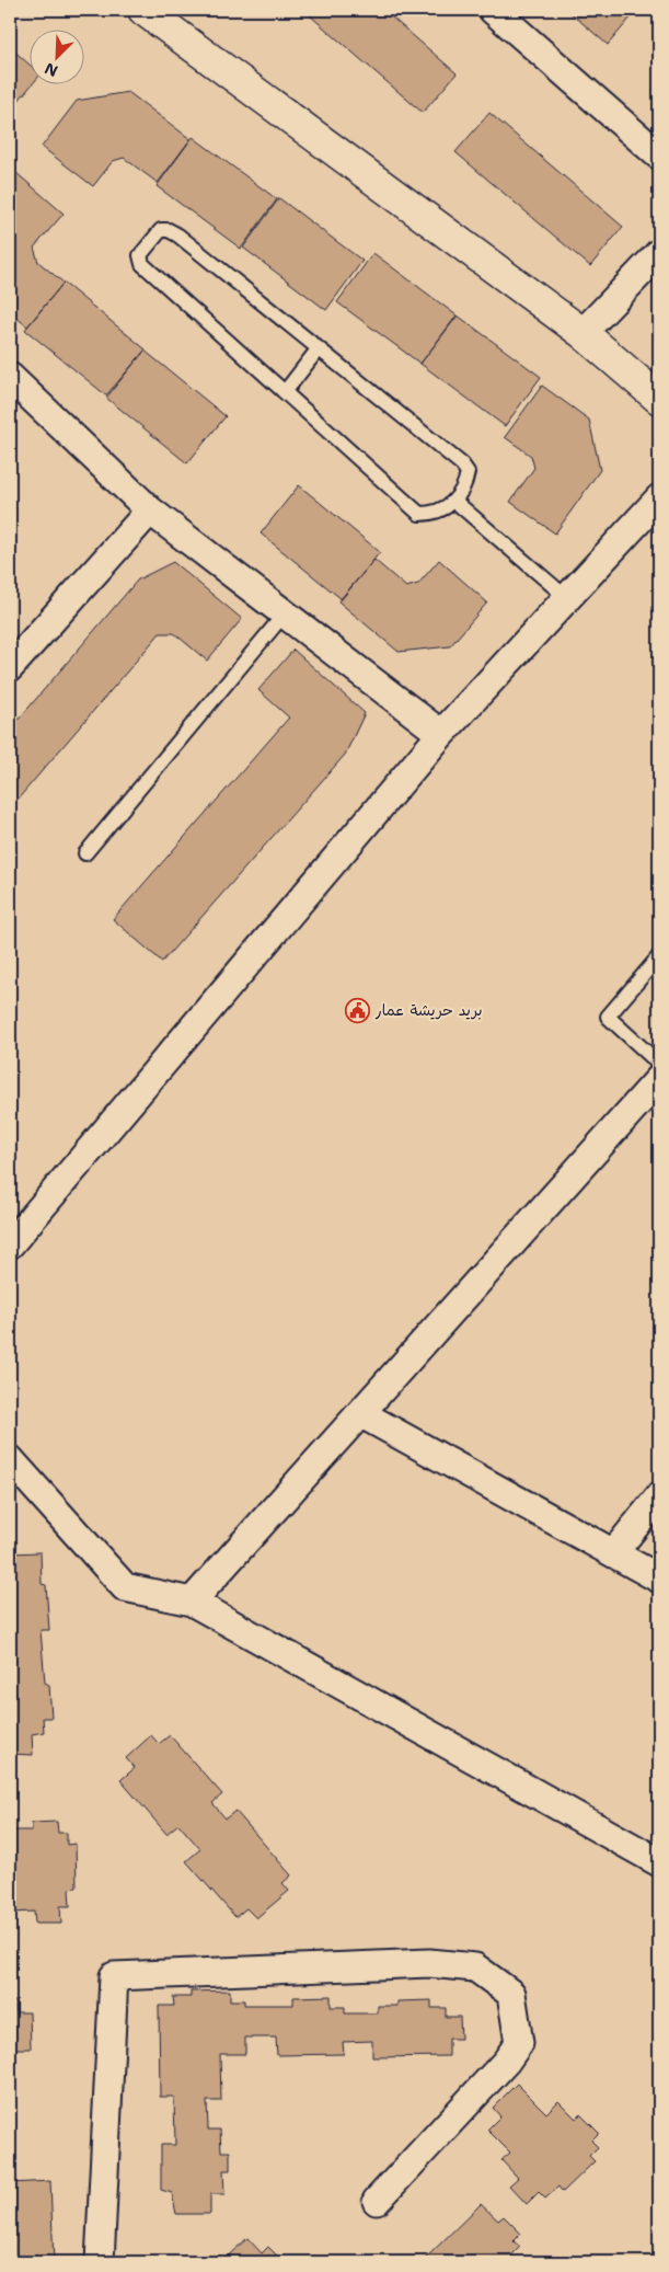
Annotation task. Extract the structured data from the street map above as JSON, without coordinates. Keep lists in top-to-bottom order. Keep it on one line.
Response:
{"places":{"public building":["بريد حريشة عمار"]},"north":"bottom left"}
